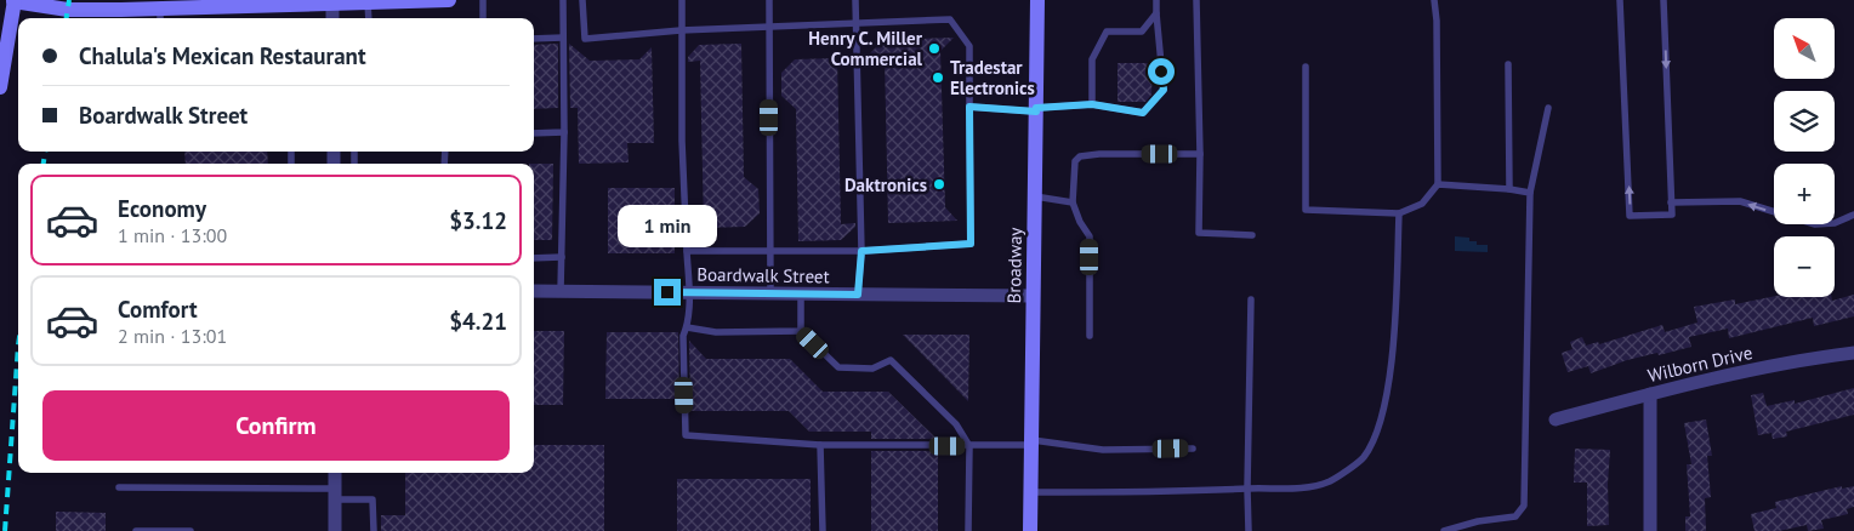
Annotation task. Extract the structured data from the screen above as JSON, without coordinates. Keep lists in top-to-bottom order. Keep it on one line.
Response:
{"streets":{"main road":["Broadway"],"street":["Boardwalk Street","Wilborn Drive"]},"crossings":[["Broadway","Boardwalk Street"]],"places":["Henry C. Miller Commercial","Tradestar Electronics","Daktronics"],"north":"top left","page":{"map_buttons":["+","−"],"banner":["Chalula's Mexican Restaurant","Boardwalk Street"],"list":[{"name":"Economy","note":"1 min · 13:00","value":"$3.12"},{"name":"Comfort","note":"2 min · 13:01","value":"$4.21"}],"bubble":"1 min","buttons":"Confirm"}}
